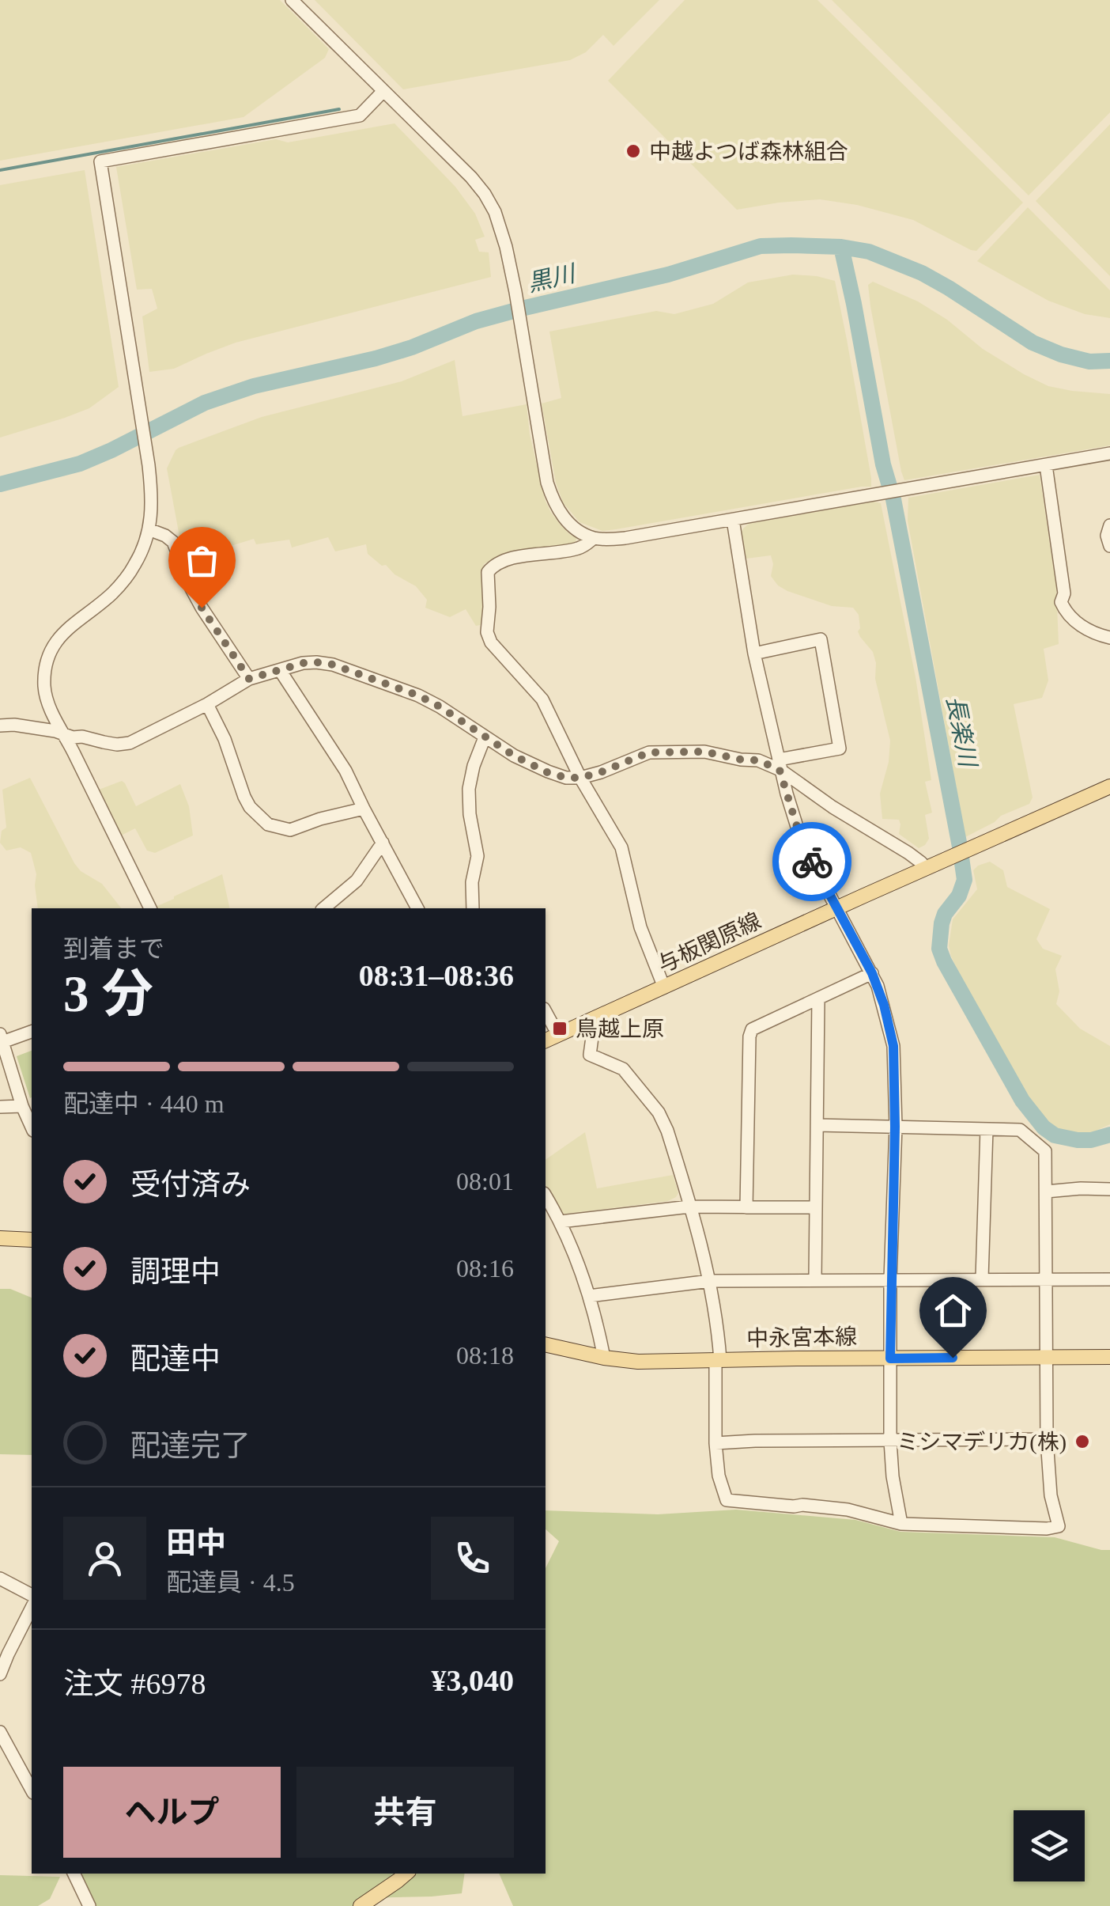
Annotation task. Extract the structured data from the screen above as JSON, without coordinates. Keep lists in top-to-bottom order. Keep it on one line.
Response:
{"streets":{"main road":["与板関原線","中永宮本線"]},"water":["黒川","長楽川"],"places":{"other":["中越よつば森林組合","ミシマデリカ(株)"],"transit":["鳥越上原"]},"page":{"heading":["3 分","到着まで","08:31–08:36"],"panel":["田中","配達員 · 4.5","注文 #6978","¥3,040"],"bar":"配達中 · 440 m","list":[["受付済み","08:01"],["調理中","08:16"],["配達中","08:18"],"配達完了"],"buttons":["ヘルプ","共有"]}}
